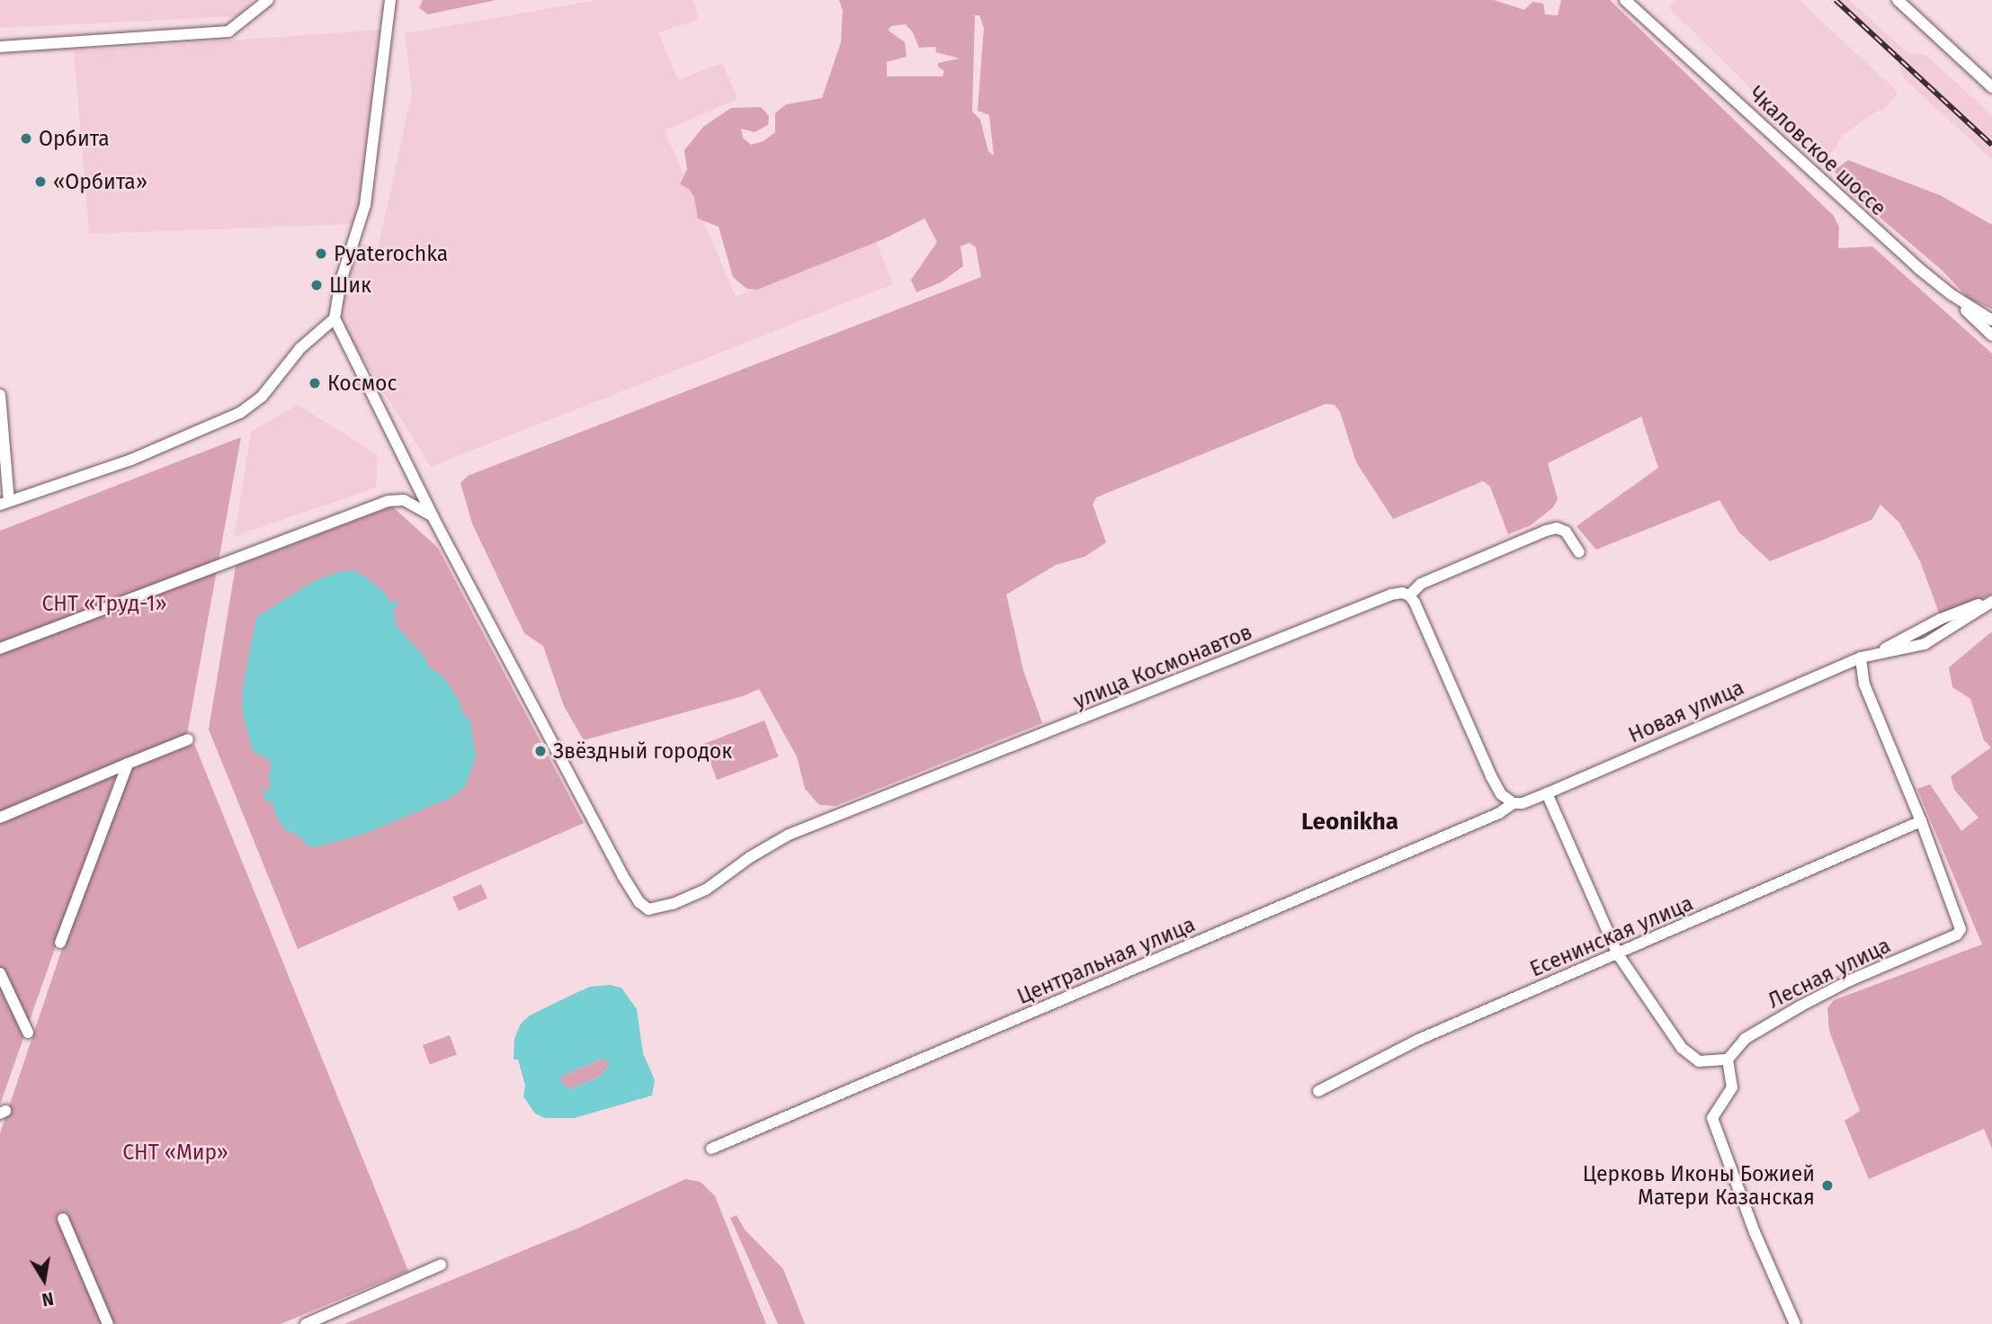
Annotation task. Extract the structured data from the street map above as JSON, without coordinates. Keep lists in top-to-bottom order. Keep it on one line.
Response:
{"streets":{"street":["Чкаловское шоссе","улица Космонавтов","Новая улица","Есенинская улица","Центральная улица","Лесная улица"]},"crossings":[["Новая улица","Центральная улица"],["Есенинская улица","Лесная улица"]],"districts":["Leonikha"],"parks":["СНТ «Труд-1»","СНТ «Мир»"],"places":["Орбита","«Орбита»","Pyaterochka","Шик","Космос","Звёздный городок","Церковь Иконы Божией Матери Казанская"],"north":"bottom"}
